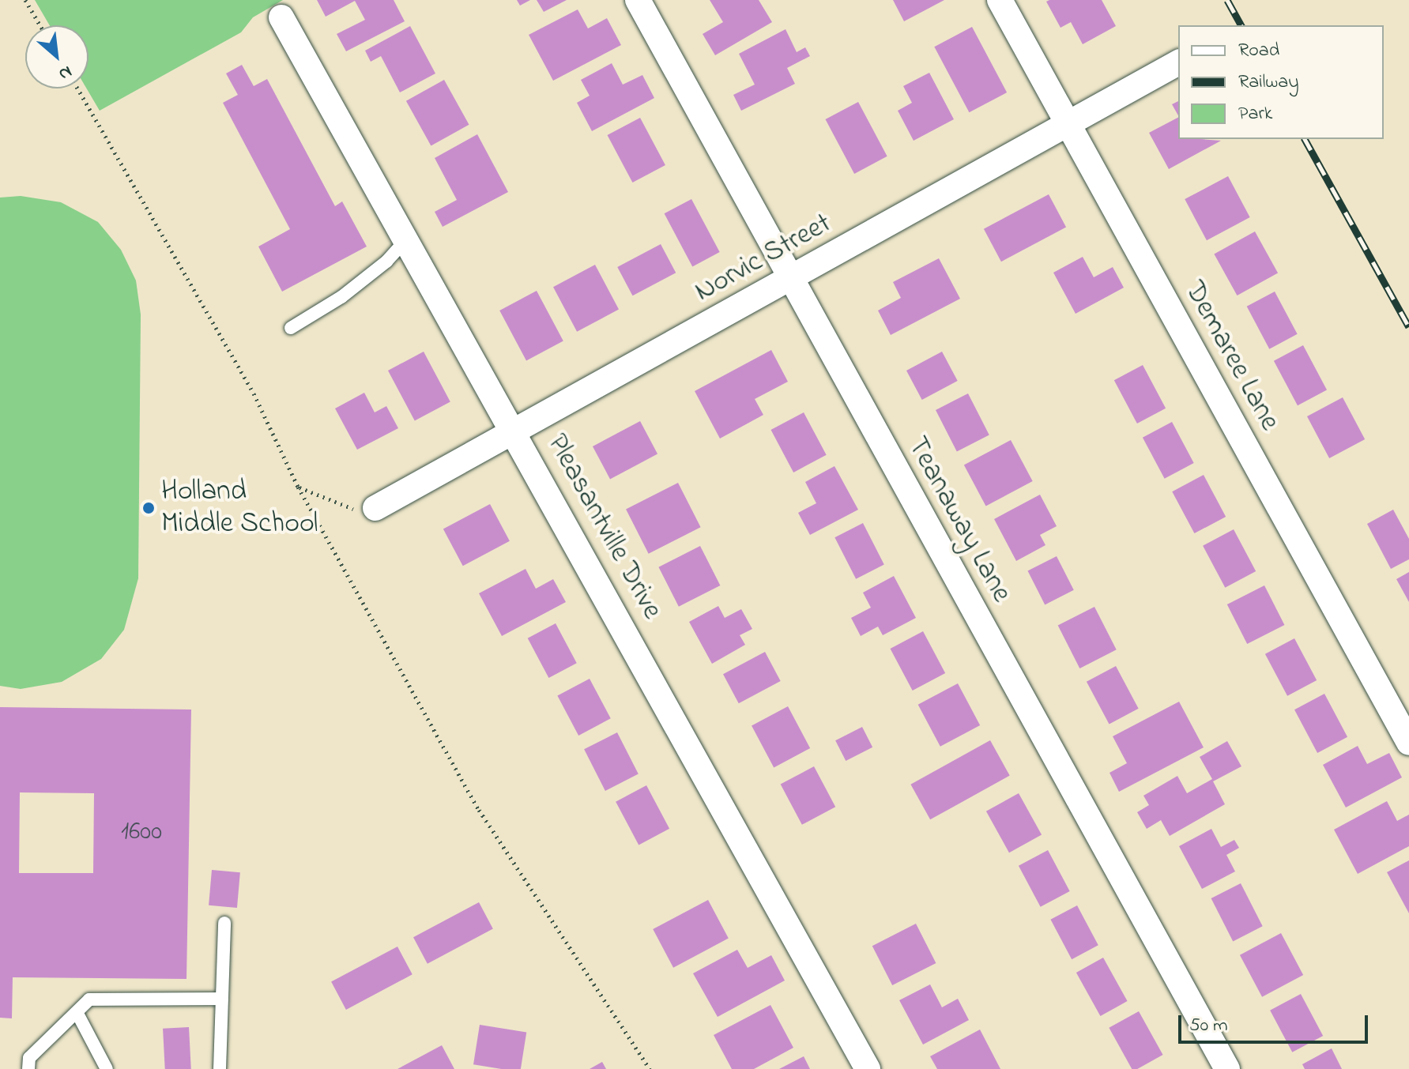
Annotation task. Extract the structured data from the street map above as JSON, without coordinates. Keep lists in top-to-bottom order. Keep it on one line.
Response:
{"streets":{"street":["Norvic Street","Demaree Lane","Teanaway Lane","Pleasantville Drive"]},"crossings":[["Norvic Street","Demaree Lane"],["Norvic Street","Teanaway Lane"],["Norvic Street","Pleasantville Drive"]],"places":["Holland Middle School"],"house_numbers":["1600"],"legend":["Road","Railway","Park"],"scale_bar":"50 m","north":"bottom right"}
